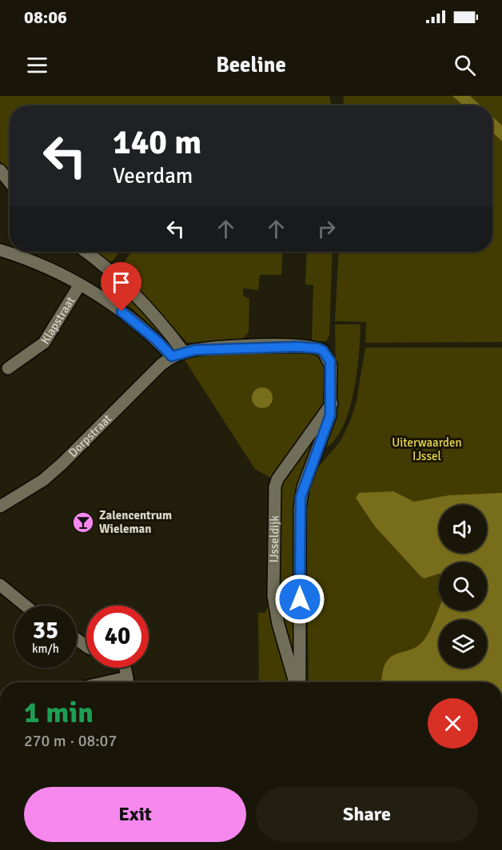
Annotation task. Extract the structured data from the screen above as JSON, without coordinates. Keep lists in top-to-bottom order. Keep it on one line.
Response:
{"streets":{"street":["Klapstraat","Dorpstraat","IJsseldijk"]},"crossings":[["Klapstraat","Dorpstraat"],["Klapstraat","IJsseldijk"],["Dorpstraat","IJsseldijk"]],"parks":["Uiterwaarden IJssel"],"places":{"bar":["Zalencentrum Wieleman"]},"page":{"status":"08:06","header":"Beeline","turn":["140 m","Veerdam"],"speed":"35 km/h","limit":"40","heading":["1 min","270 m · 08:07"],"buttons":["Exit","Share"]}}
